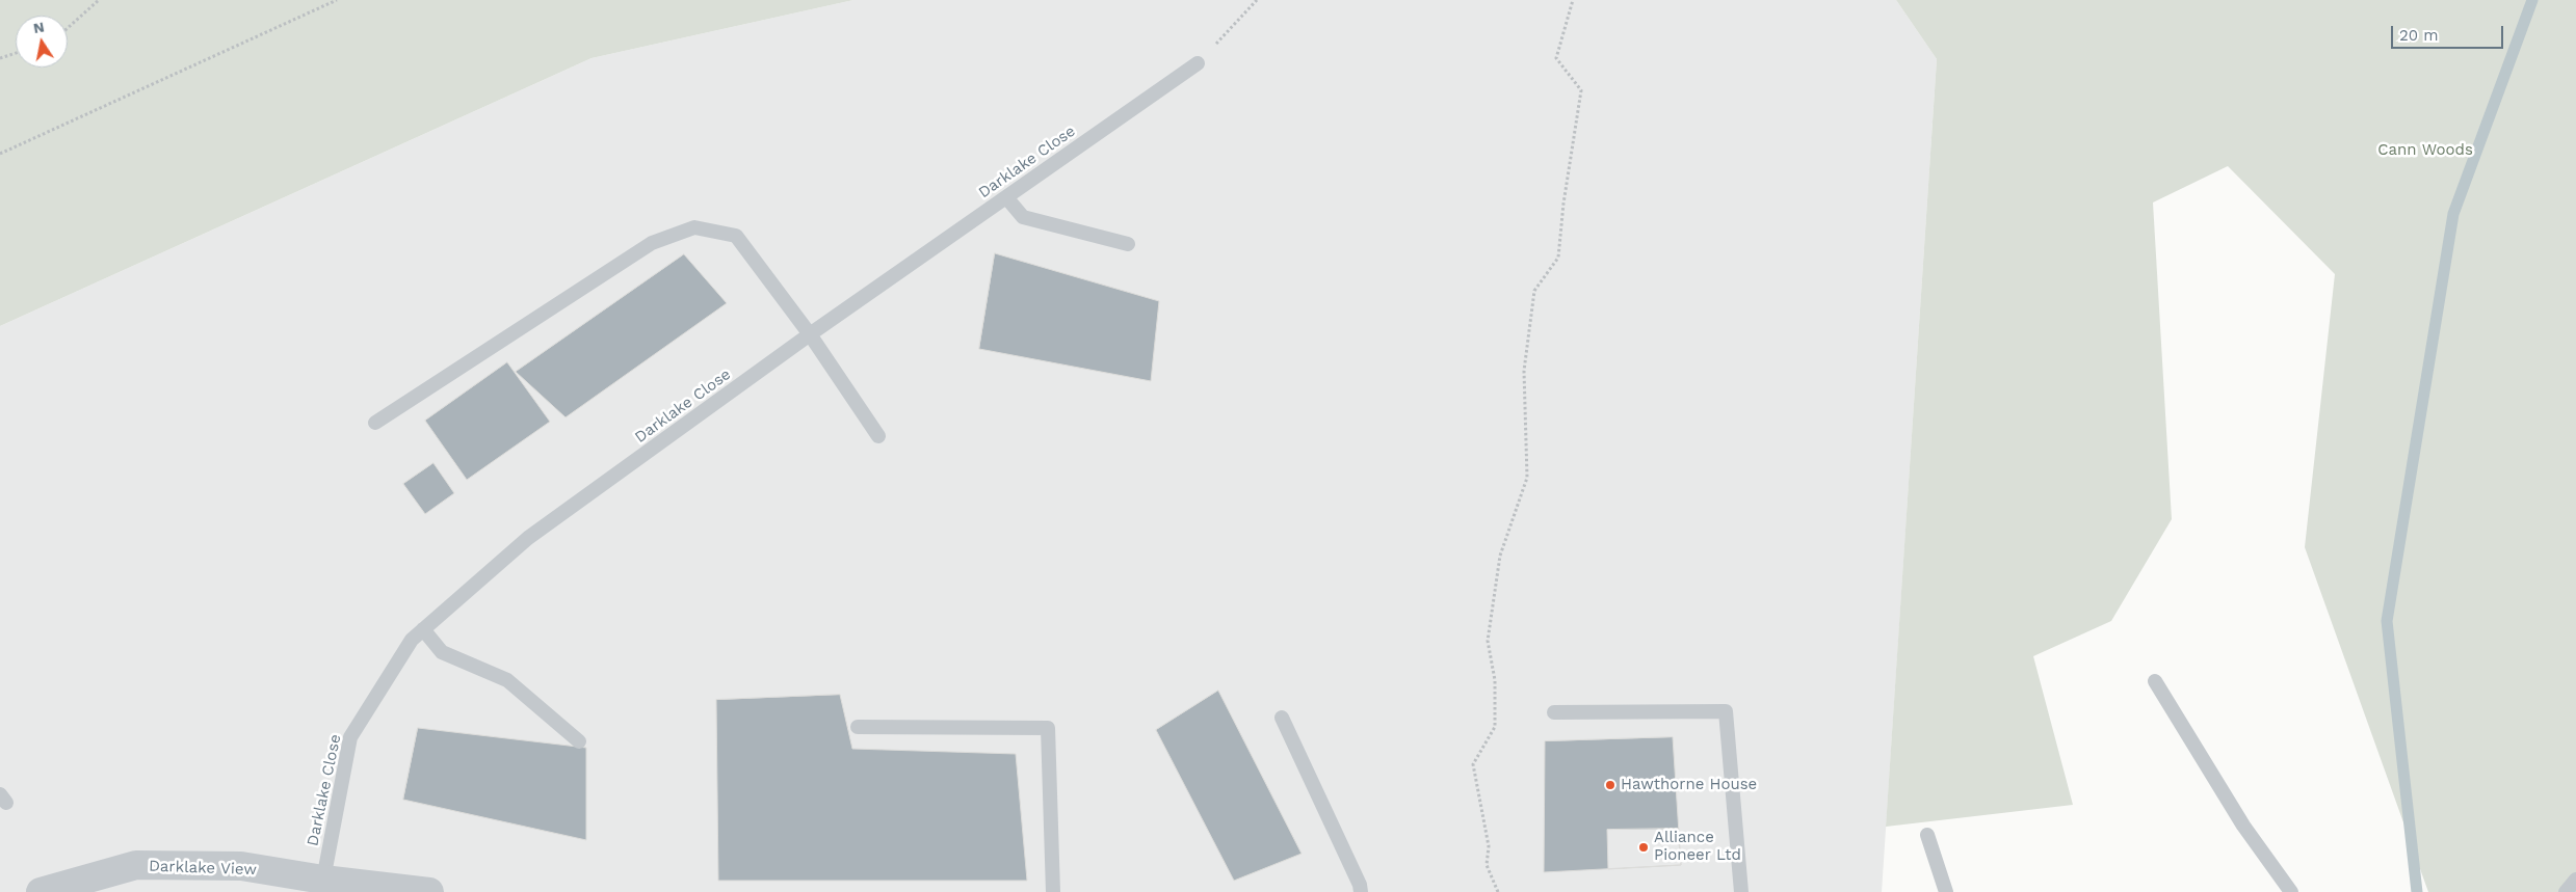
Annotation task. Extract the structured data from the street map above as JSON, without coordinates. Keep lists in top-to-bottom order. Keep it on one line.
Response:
{"streets":{"street":["Darklake View"],"lane":["Darklake Close"]},"crossings":[["Darklake Close","Darklake View"]],"parks":["Cann Woods"],"places":["Hawthorne House","Alliance Pioneer Ltd"],"scale_bar":"20 m","north":"top"}
